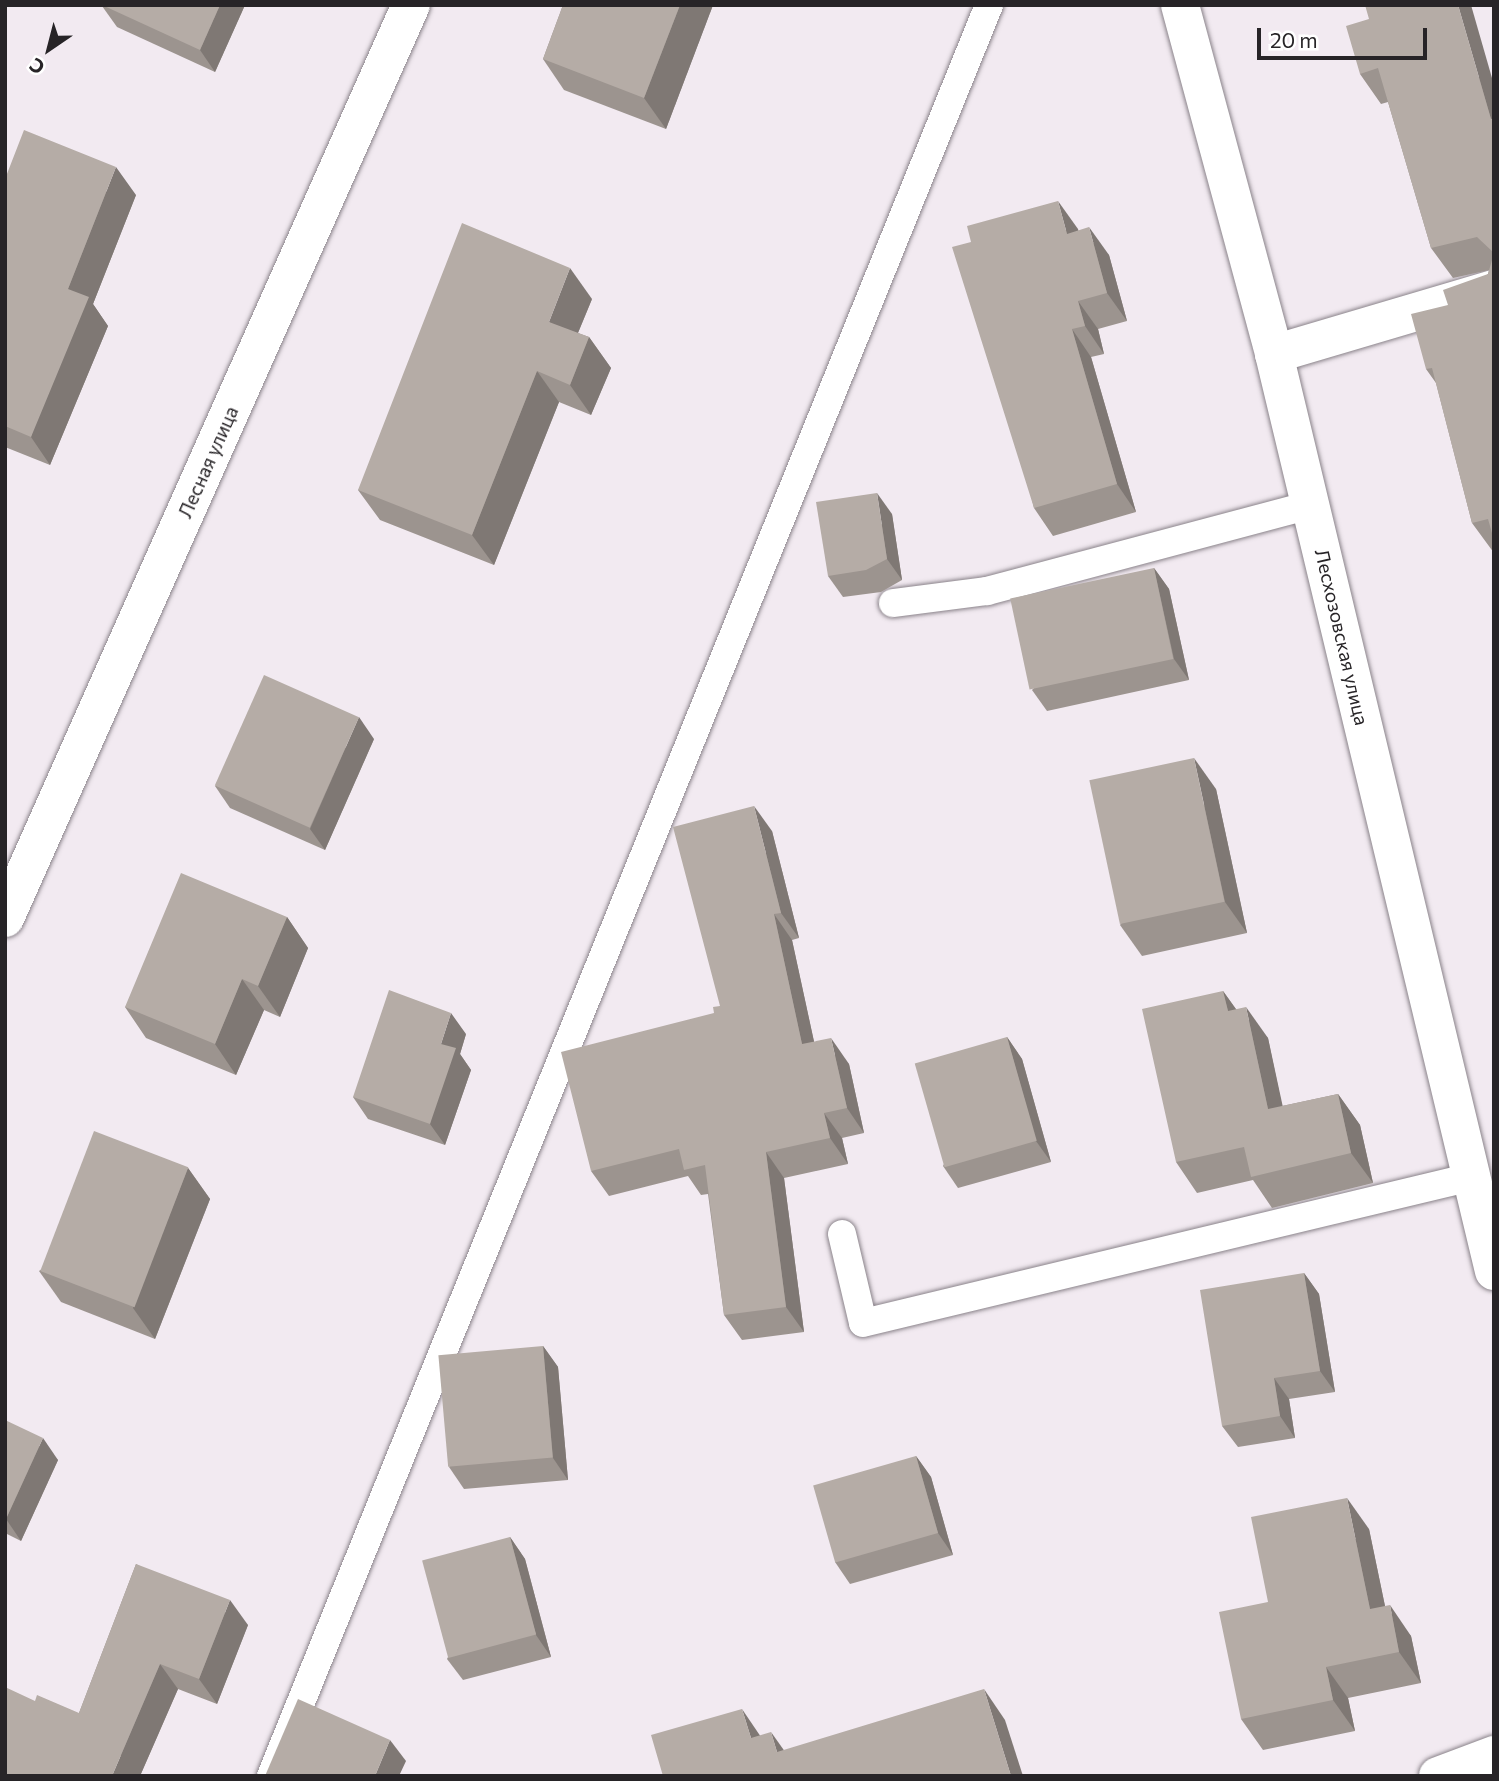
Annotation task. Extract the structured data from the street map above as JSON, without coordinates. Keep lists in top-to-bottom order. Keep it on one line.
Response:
{"streets":{"street":["Лесная улица","Лесхозовская улица"]},"scale_bar":"20 m","north":"bottom left"}
